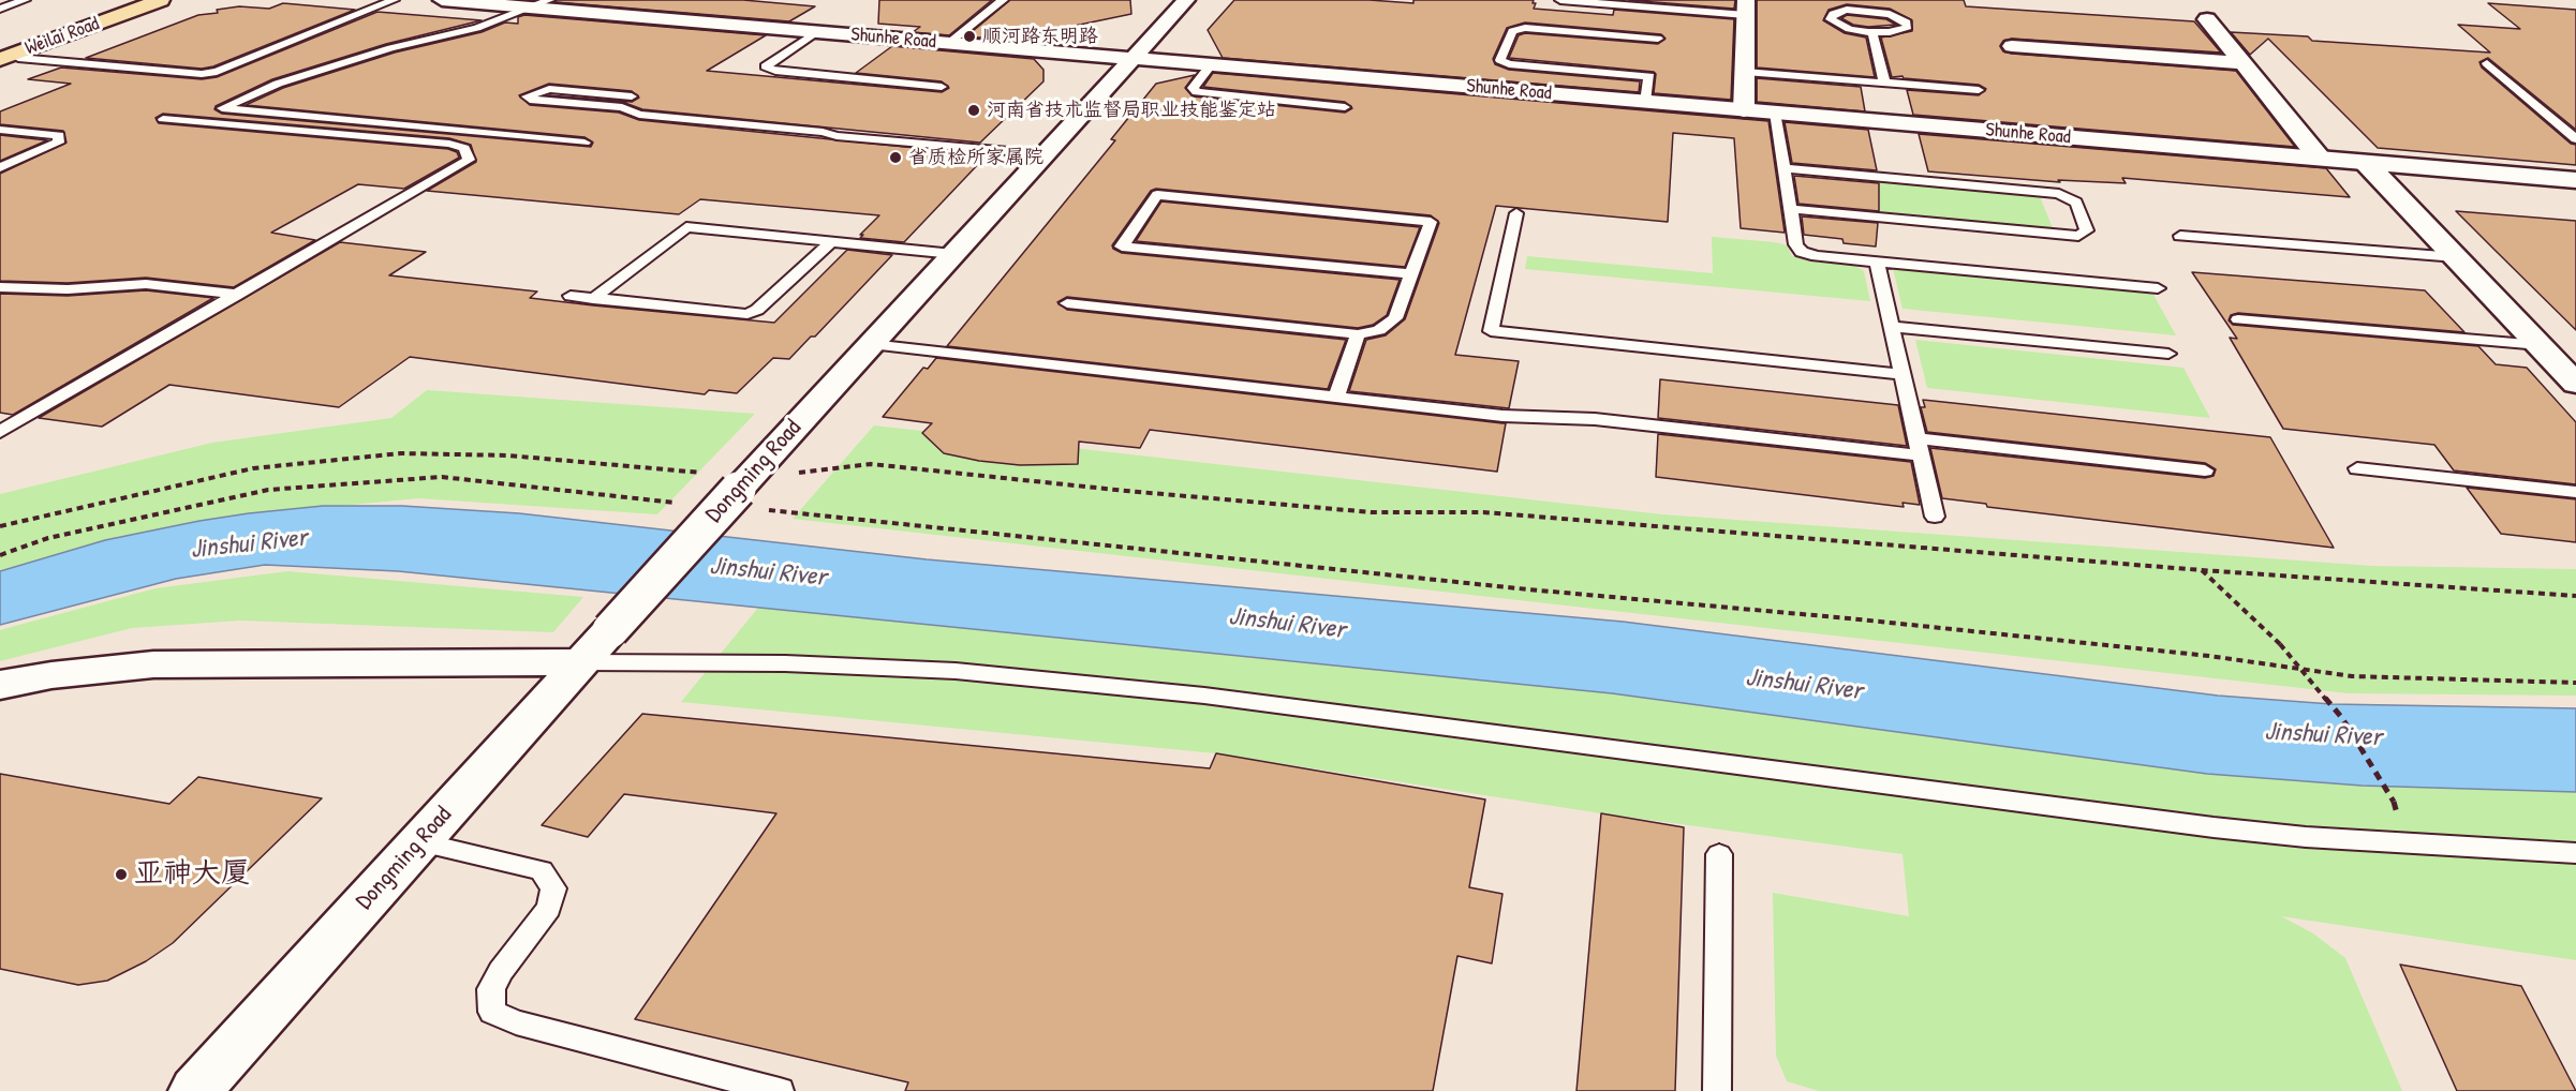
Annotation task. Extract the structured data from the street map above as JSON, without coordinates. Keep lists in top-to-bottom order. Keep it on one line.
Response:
{"streets":{"main road":["Weilai Road"],"street":["Shunhe Road","Dongming Road"]},"crossings":[["Shunhe Road","Dongming Road"]],"water":["Jinshui River"],"places":["顺河路东明路","河南省技术监督局职业技能鉴定站","省质检所家属院","亚神大厦"]}
